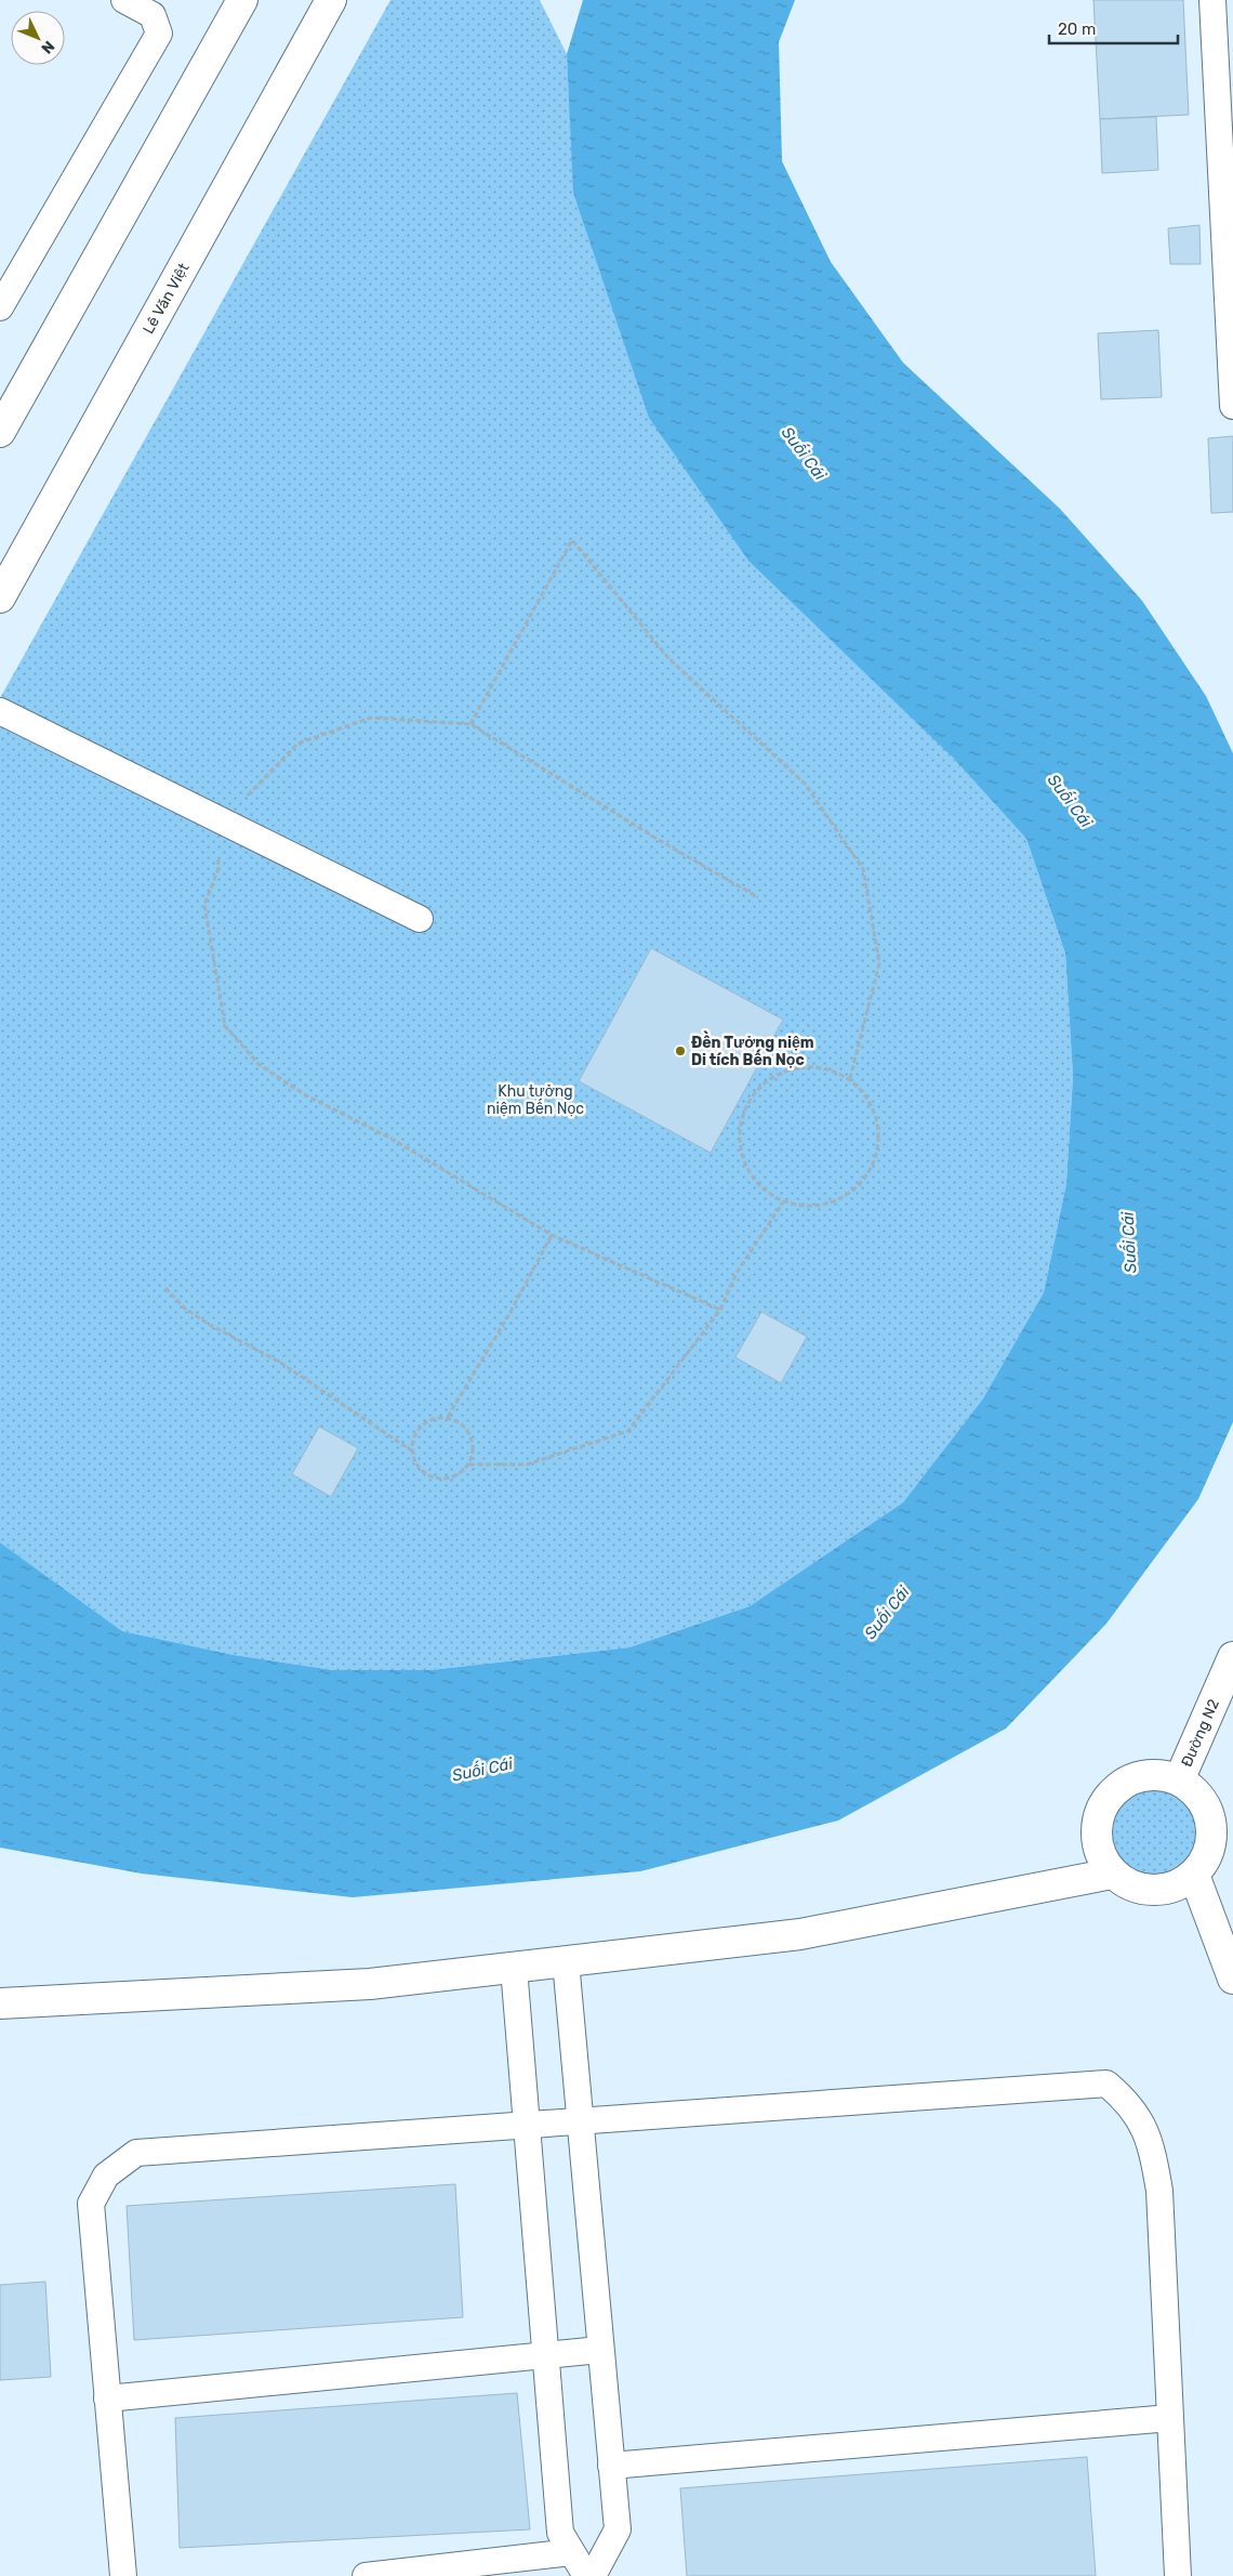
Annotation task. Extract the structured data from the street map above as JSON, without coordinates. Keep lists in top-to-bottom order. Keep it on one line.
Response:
{"streets":{"street":["Lê Văn Việt","Đường N2"]},"water":["Suối Cái"],"parks":["Khu tưởng niệm Bến Nọc"],"places":["Đền Tưởng niệm Di tích Bến Nọc"],"scale_bar":"20 m","north":"bottom right"}
